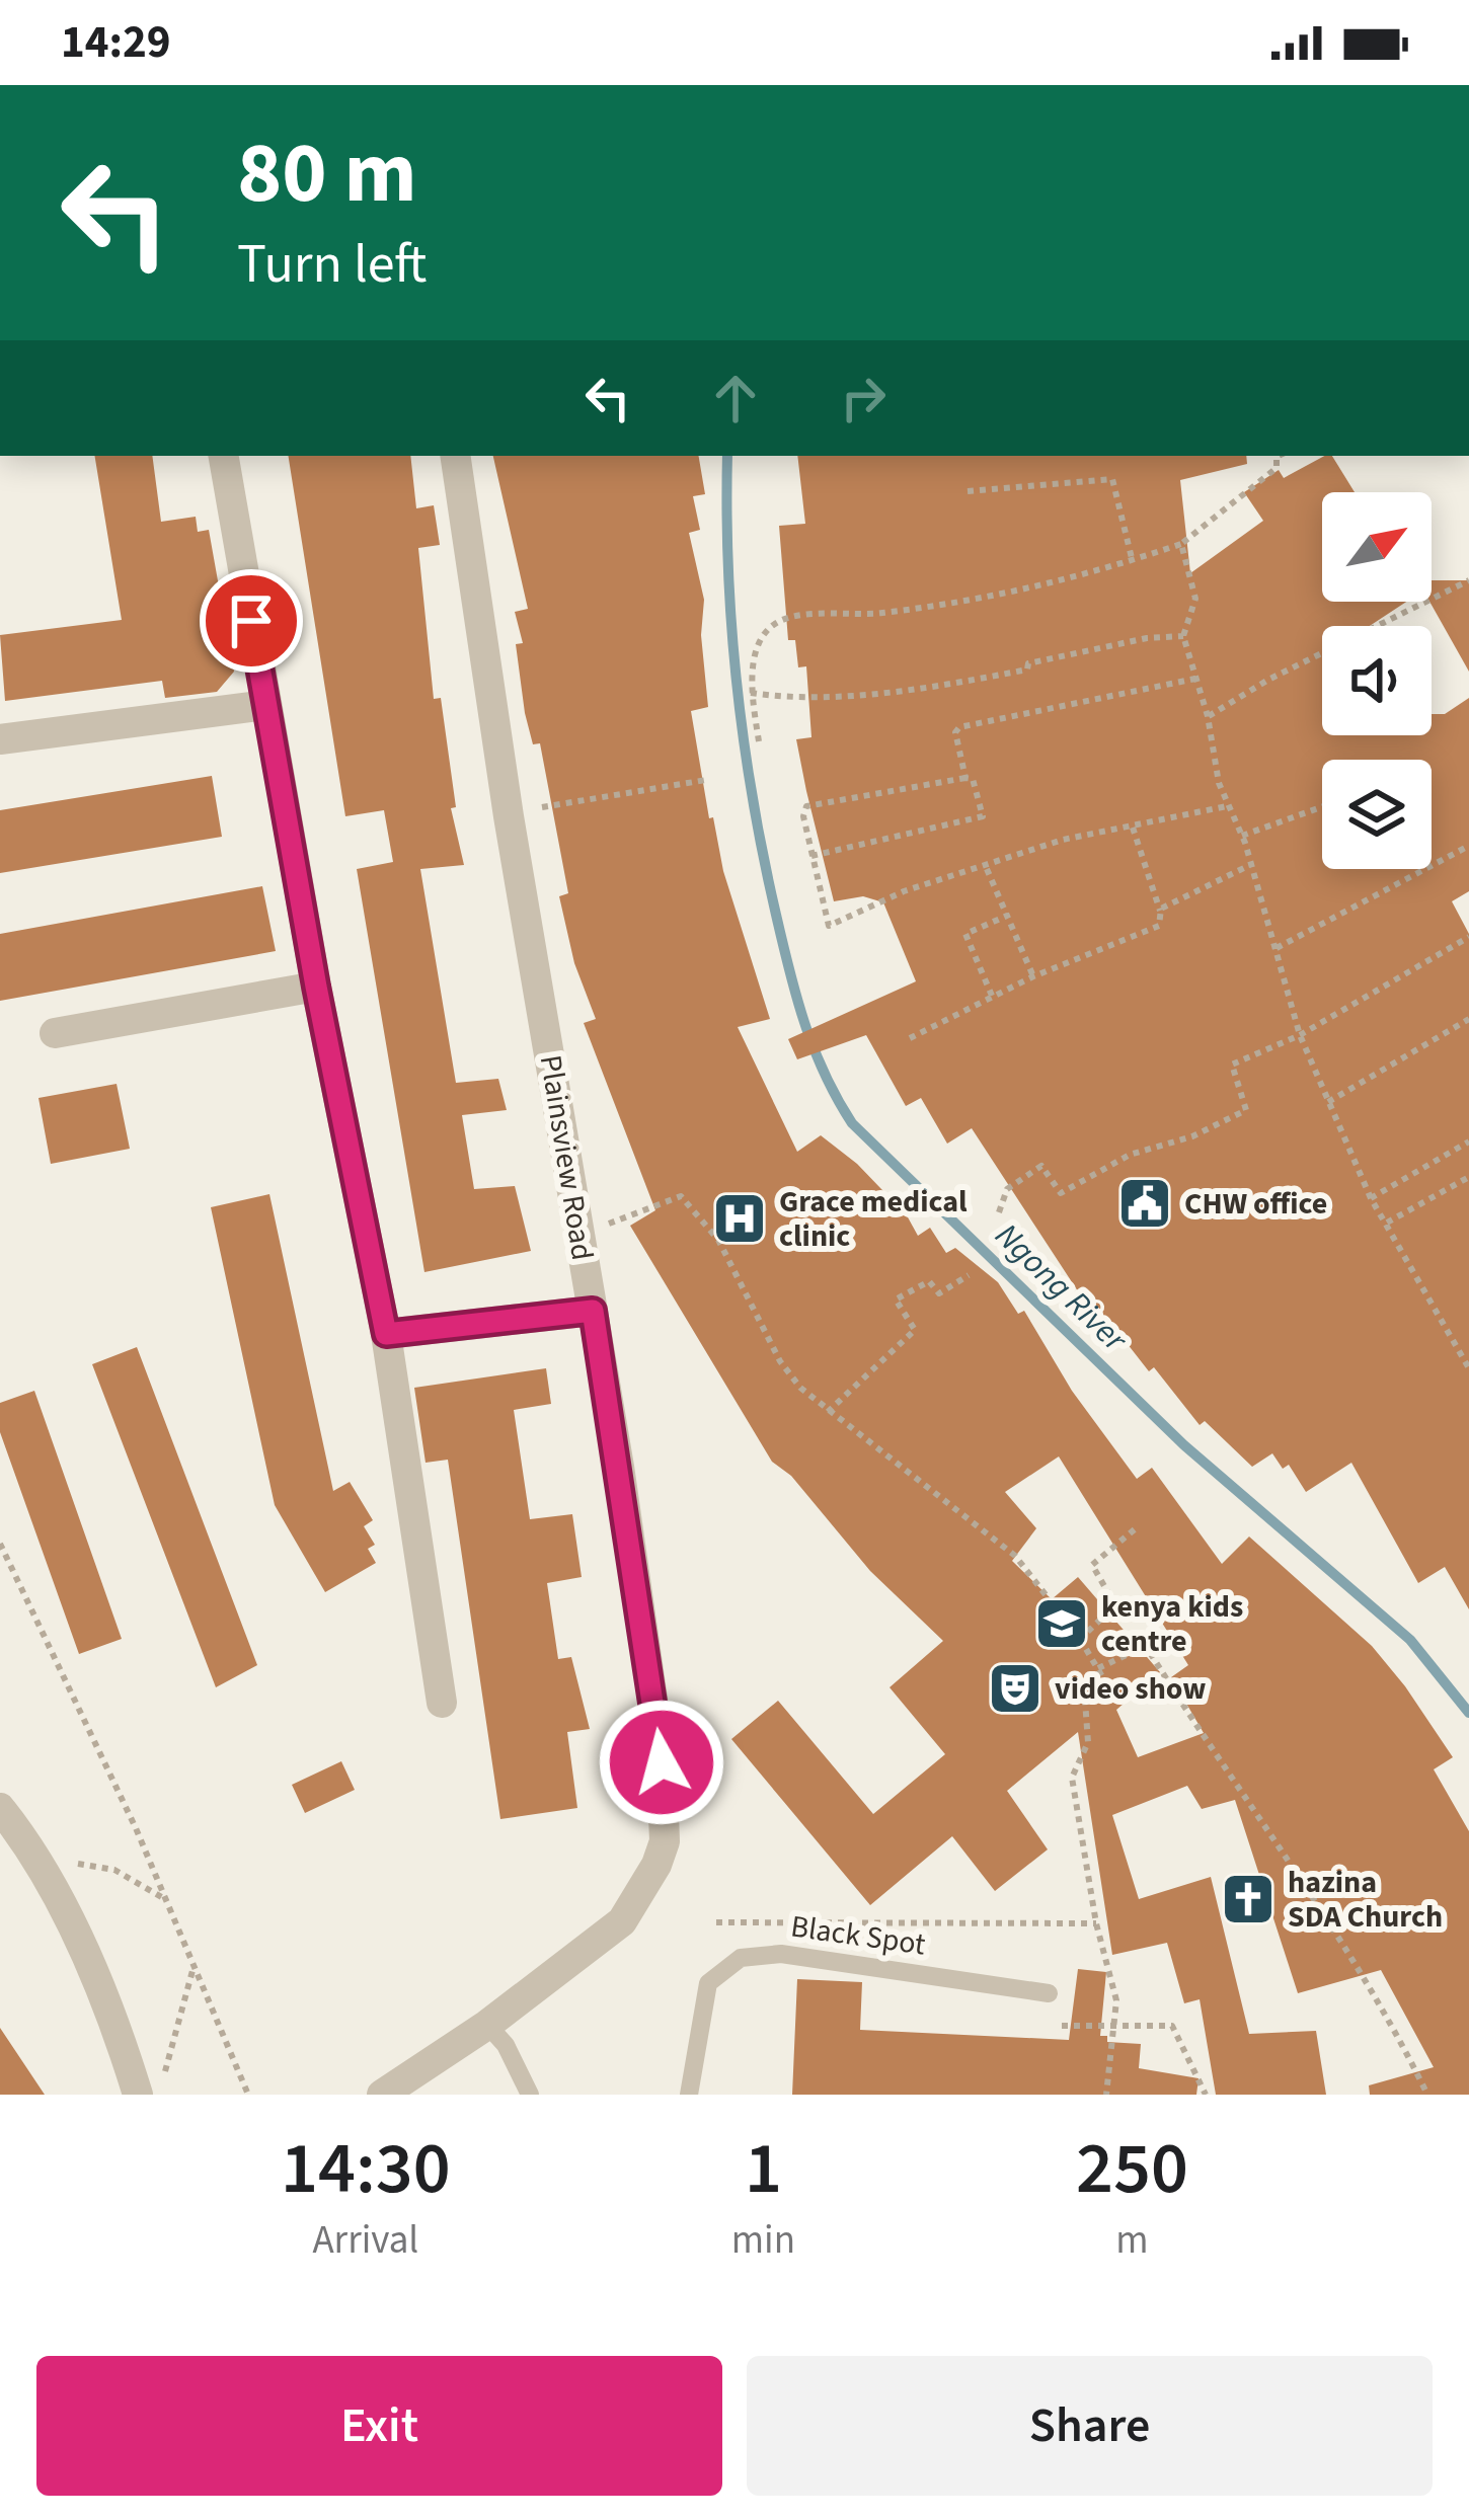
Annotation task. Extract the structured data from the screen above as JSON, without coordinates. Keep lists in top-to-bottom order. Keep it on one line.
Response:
{"streets":{"street":["Plainsview Road"],"lane":["Black Spot"]},"water":["Ngong River"],"places":{"public building":["CHW office"],"hospital":["Grace medical clinic"],"school or university":["kenya kids centre"],"theatre":["video show"],"church":["hazina SDA Church"]},"north":"top right","page":{"status":"14:29","turn":["80 m","Turn left"],"eta":["14:30","Arrival","1","min","250","m"],"buttons":["Exit","Share"]}}
